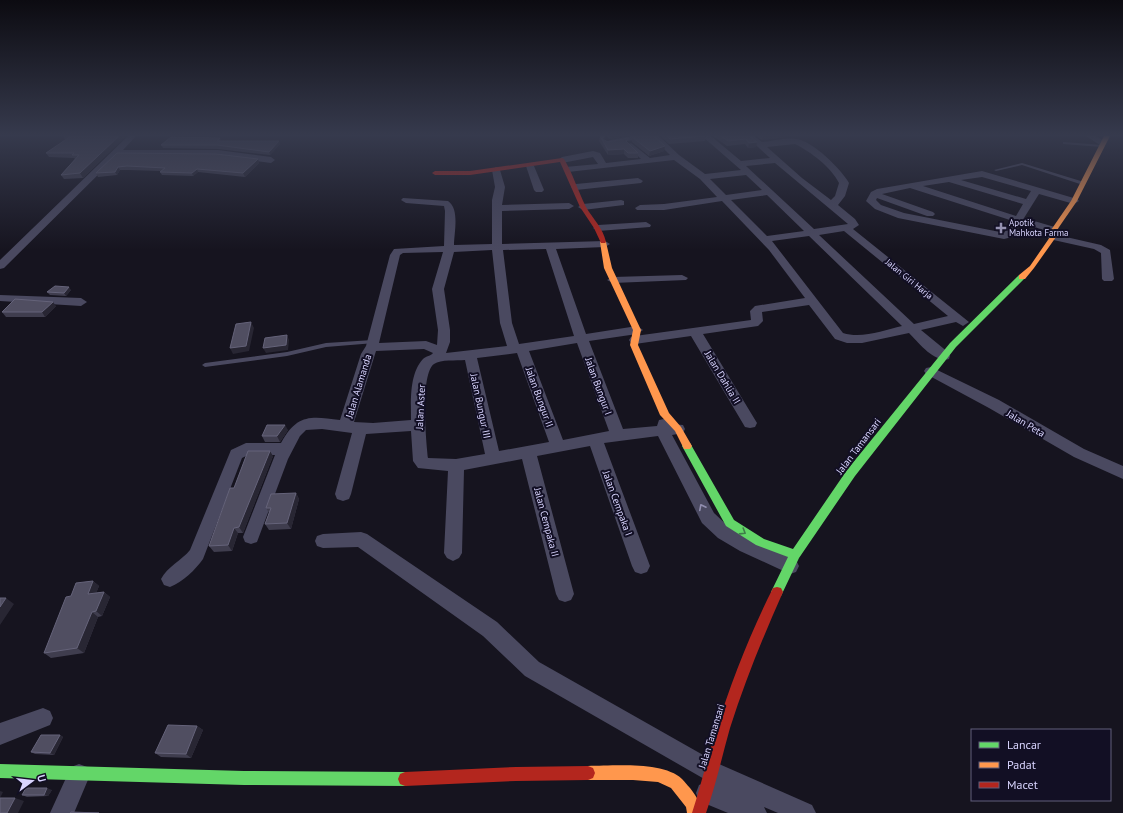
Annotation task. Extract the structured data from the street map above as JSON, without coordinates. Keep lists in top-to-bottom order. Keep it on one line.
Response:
{"streets":{"street":["Jalan Giri Harja","Jalan Dahlia II","Jalan Alamanda","Jalan Bungur I","Jalan Bungur II","Jalan Bungur III","Jalan Aster","Jalan Peta","Jalan Tamansari","Jalan Cempaka I","Jalan Cempaka II"]},"crossings":[["Jalan Giri Harja","Jalan Tamansari"],["Jalan Peta","Jalan Tamansari"]],"places":{"health":["Apotik Mahkota Farma"]},"legend":["Lancar","Padat","Macet"],"north":"right"}
